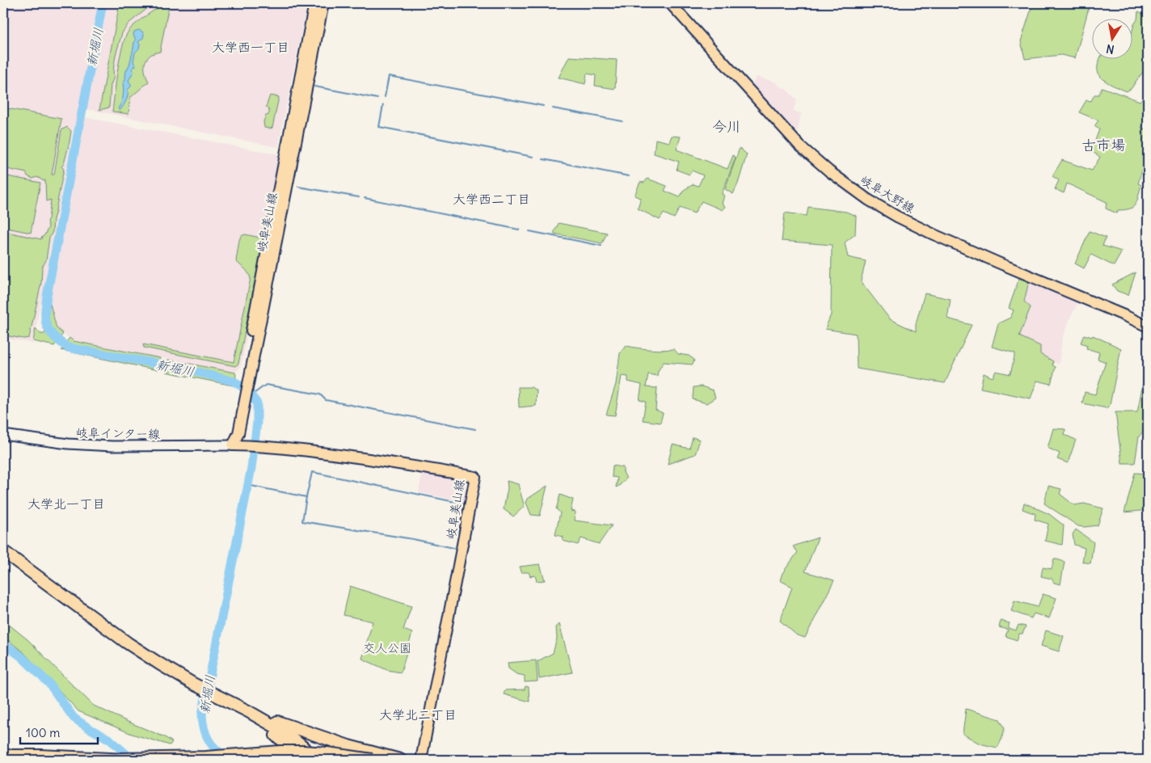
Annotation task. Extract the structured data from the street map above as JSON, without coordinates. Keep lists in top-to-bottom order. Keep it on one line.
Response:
{"streets":{"main road":["岐阜大野線","岐阜美山線","岐阜インター線"]},"crossings":[["岐阜美山線","岐阜インター線"]],"districts":["大学西一丁目","今川","古市場","大学西二丁目","大学北一丁目","大学北二丁目"],"water":["新堀川"],"parks":["交人公園"],"scale_bar":"100 m","north":"bottom"}
